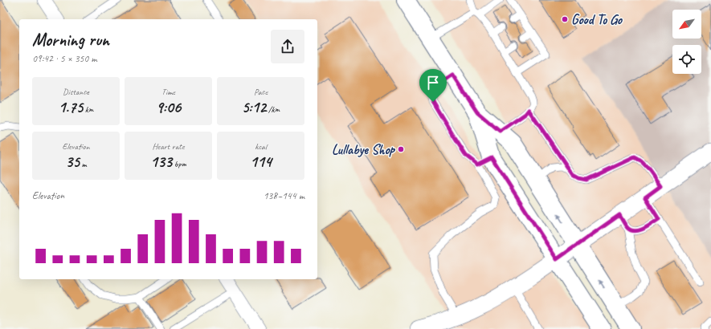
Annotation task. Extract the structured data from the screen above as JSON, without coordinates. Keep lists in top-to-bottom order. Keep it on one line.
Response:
{"places":["Good To Go","Lullabye Shop"],"north":"bottom left","page":{"heading":["Morning run","09:42 · 5 × 350 m"],"stats":[["Distance","1.75 km"],["Time","9:06"],["Pace","5:12 /km"],["Elevation","35 m"],["Heart rate","133 bpm"],["kcal","114"]],"chart":["Elevation","138–144 m"]}}
